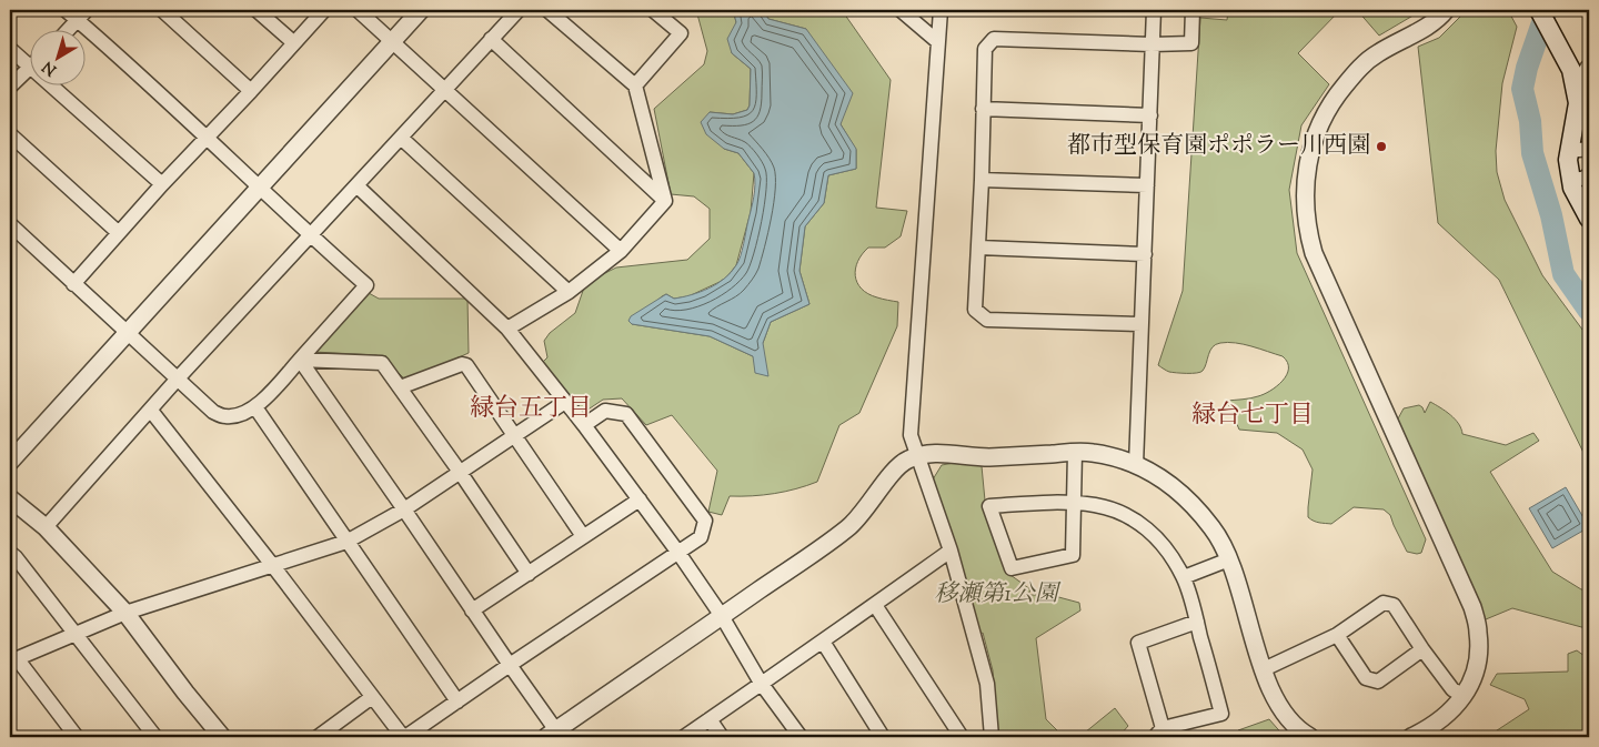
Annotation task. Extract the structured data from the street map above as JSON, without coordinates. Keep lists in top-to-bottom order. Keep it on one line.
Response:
{"districts":["緑台五丁目","緑台七丁目"],"parks":["移瀬第1公園"],"places":["都市型保育園ポポラー川西園"],"north":"bottom left"}
